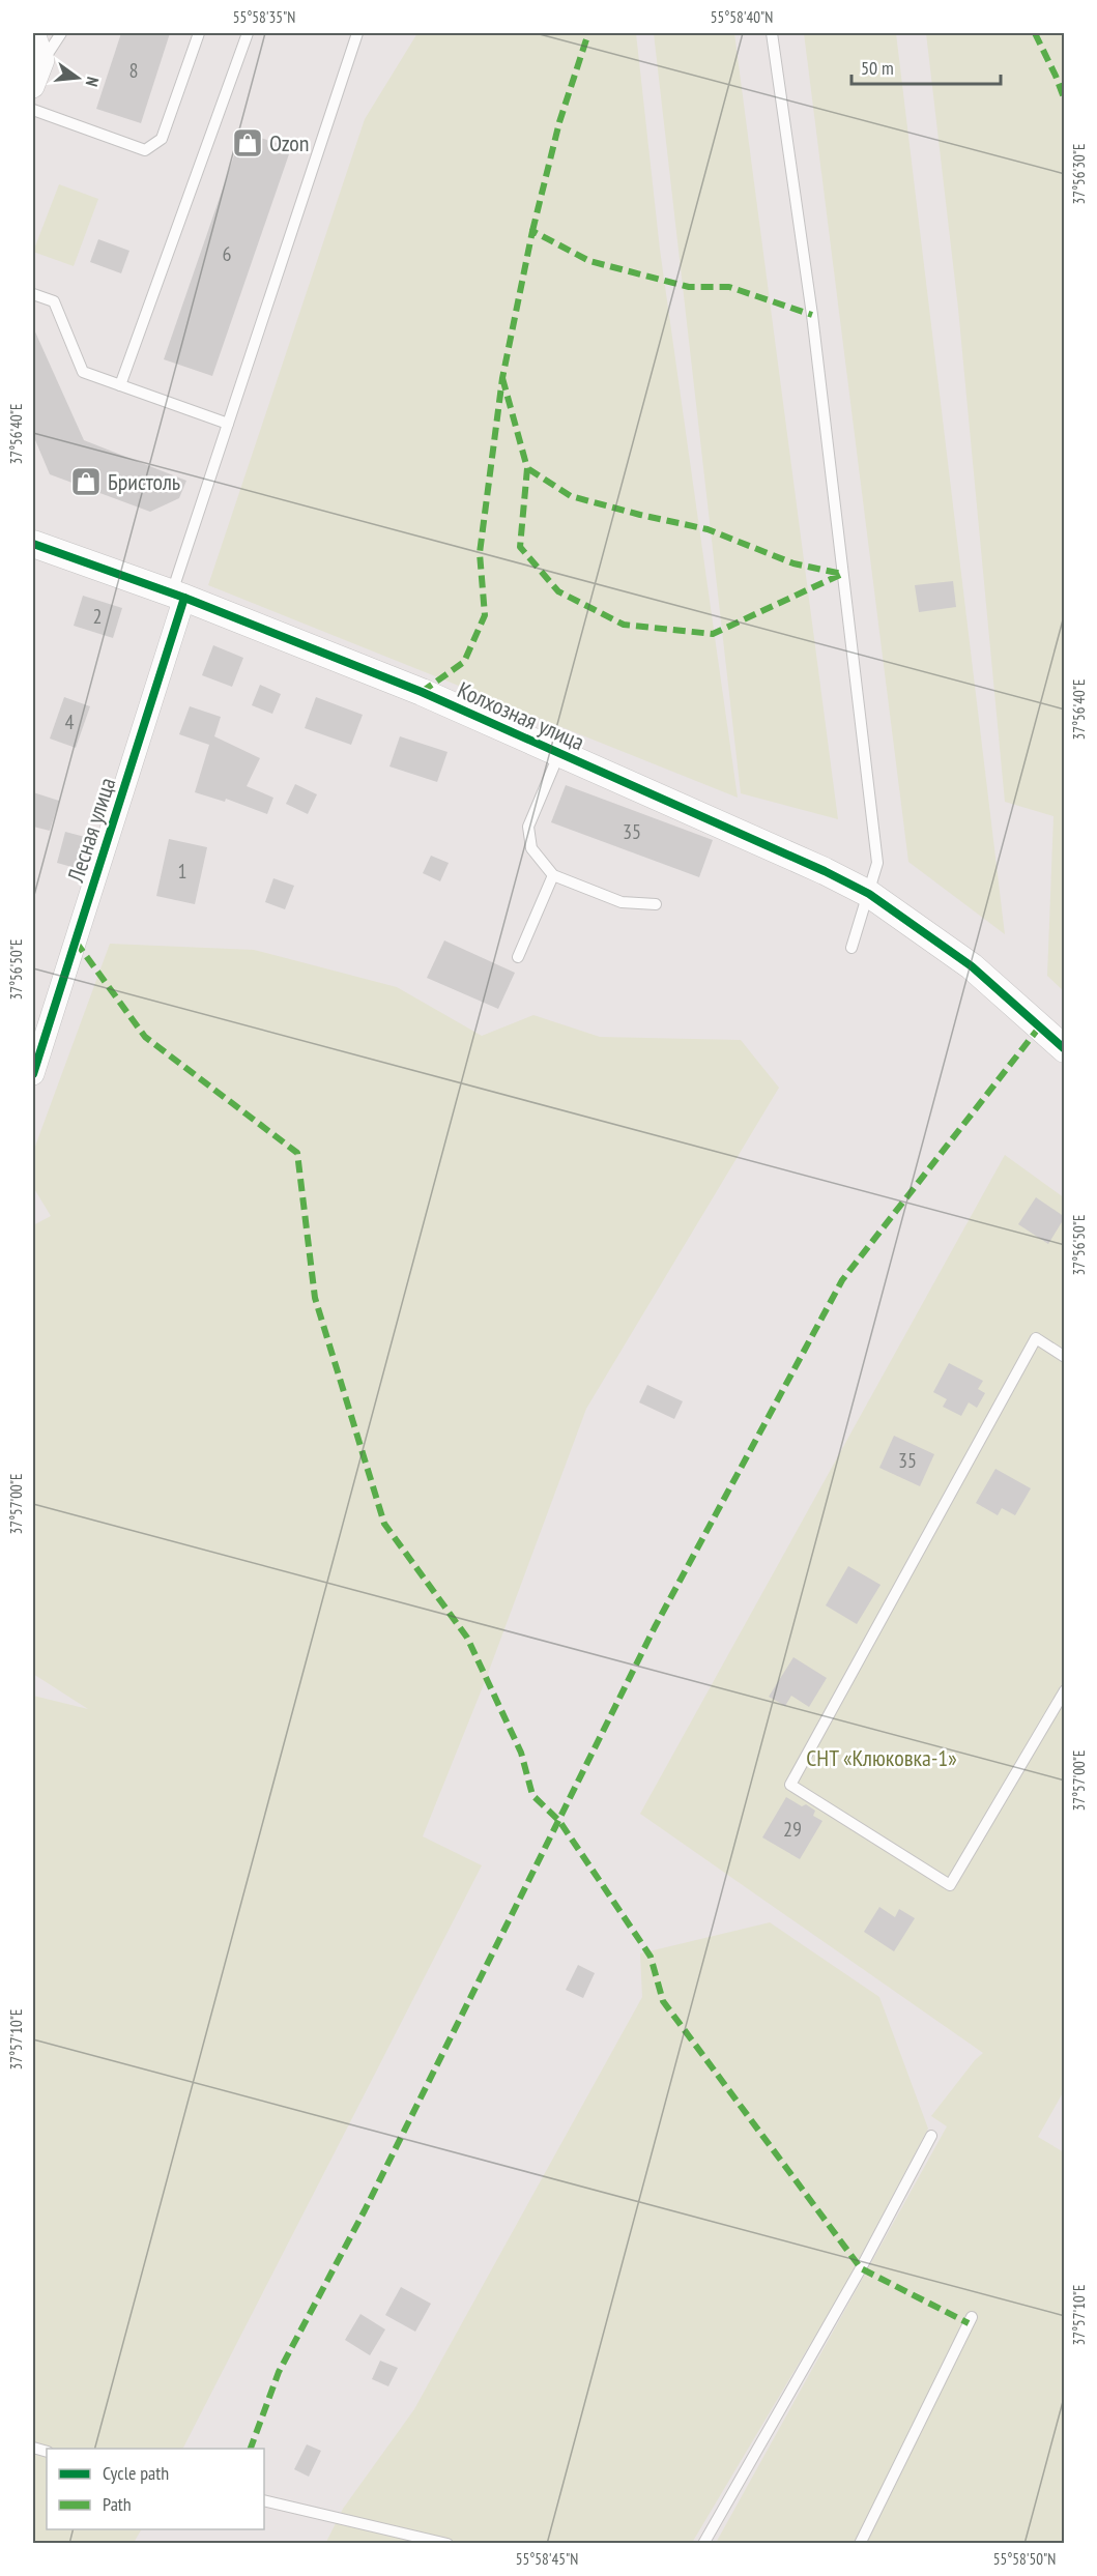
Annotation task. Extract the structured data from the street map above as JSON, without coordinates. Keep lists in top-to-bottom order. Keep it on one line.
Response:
{"streets":{"street":["Колхозная улица","Лесная улица"]},"crossings":[["Колхозная улица","Лесная улица"]],"parks":["СНТ «Клюковка-1»"],"places":{"shop":["Ozon","Бристоль"]},"house_numbers":["8","6","2","4","35","1","35","29"],"legend":["Cycle path","Path"],"scale_bar":"50 m","north":"right","coordinates":["55°58'35\"N","55°58'40\"N","37°56'30\"E","37°56'40\"E","37°56'50\"E","37°57'00\"E","37°57'10\"E","55°58'45\"N","55°58'50\"N"]}
